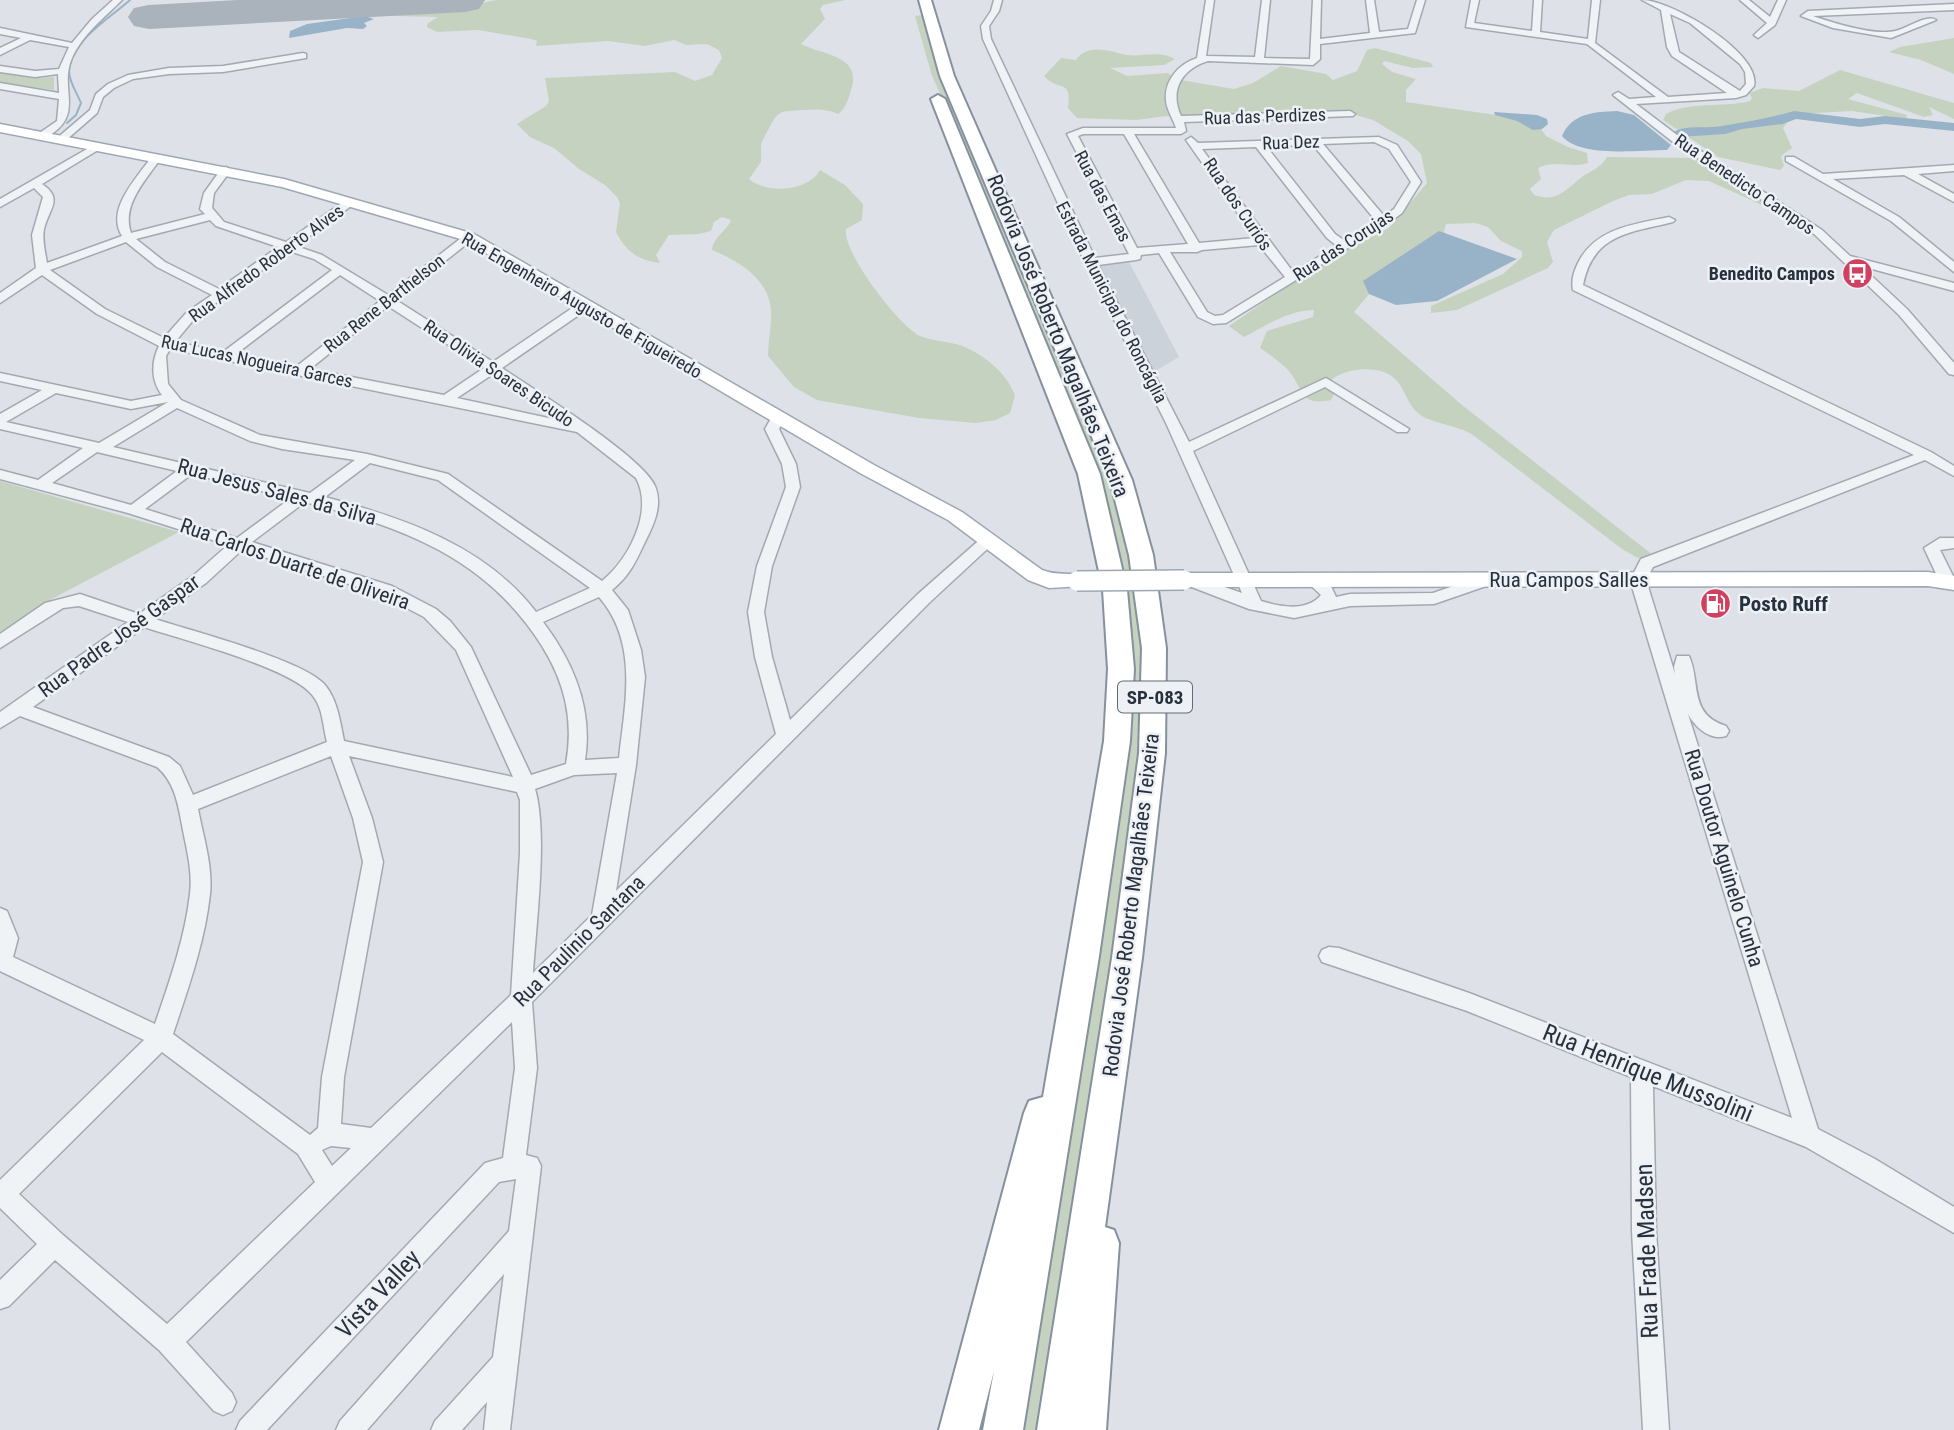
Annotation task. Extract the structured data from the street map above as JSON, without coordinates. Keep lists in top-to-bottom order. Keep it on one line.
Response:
{"streets":{"highway":["Rodovia José Roberto Magalhães Teixeira","SP-083"],"main road":["Rua Engenheiro Augusto de Figueiredo","Rua Campos Salles"],"street":["Rua das Perdizes","Rua Dez","Rua Benedicto Campos","Rua das Emas","Rua dos Curiós","Rua das Corujas","Rua Alfredo Roberto Alves","Estrada Municipal do Roncáglia","Rua Rene Barthelson","Rua Lucas Nogueira Garces","Rua Olivia Soares Bicudo","Rua Jesus Sales da Silva","Rua Carlos Duarte de Oliveira","Rua Padre José Gaspar","Rua Doutor Aguinelo Cunha","Rua Paulinio Santana","Rua Henrique Mussolini","Rua Frade Madsen","Vista Valley"]},"crossings":[["Rua das Perdizes","Rua das Emas"],["Rua das Perdizes","Rua dos Curiós"],["Rua Dez","Rua dos Curiós"],["Rua Dez","Rua das Corujas"],["Rua dos Curiós","Rua das Corujas"],["Rua Alfredo Roberto Alves","Rua Engenheiro Augusto de Figueiredo"],["Rua Alfredo Roberto Alves","Rua Lucas Nogueira Garces"],["Rua Alfredo Roberto Alves","Rua Olivia Soares Bicudo"],["Estrada Municipal do Roncáglia","Rua Campos Salles"],["Rua Rene Barthelson","Rua Engenheiro Augusto de Figueiredo"],["Rua Rene Barthelson","Rua Lucas Nogueira Garces"],["Rua Rene Barthelson","Rua Olivia Soares Bicudo"],["Rua Engenheiro Augusto de Figueiredo","Rua Campos Salles"],["Rua Engenheiro Augusto de Figueiredo","Rua Paulinio Santana"],["Rua Lucas Nogueira Garces","Rua Olivia Soares Bicudo"],["Rua Olivia Soares Bicudo","Rua Jesus Sales da Silva"],["Rua Jesus Sales da Silva","Rua Padre José Gaspar"],["Rua Carlos Duarte de Oliveira","Rua Padre José Gaspar"],["Rua Carlos Duarte de Oliveira","Rua Paulinio Santana"],["Rua Carlos Duarte de Oliveira","Vista Valley"],["Rua Campos Salles","Rua Doutor Aguinelo Cunha"],["Rua Doutor Aguinelo Cunha","Rua Henrique Mussolini"],["Rua Henrique Mussolini","Rua Frade Madsen"]],"places":{"bus stop":["Benedito Campos"],"fuel station":["Posto Ruff"]}}
